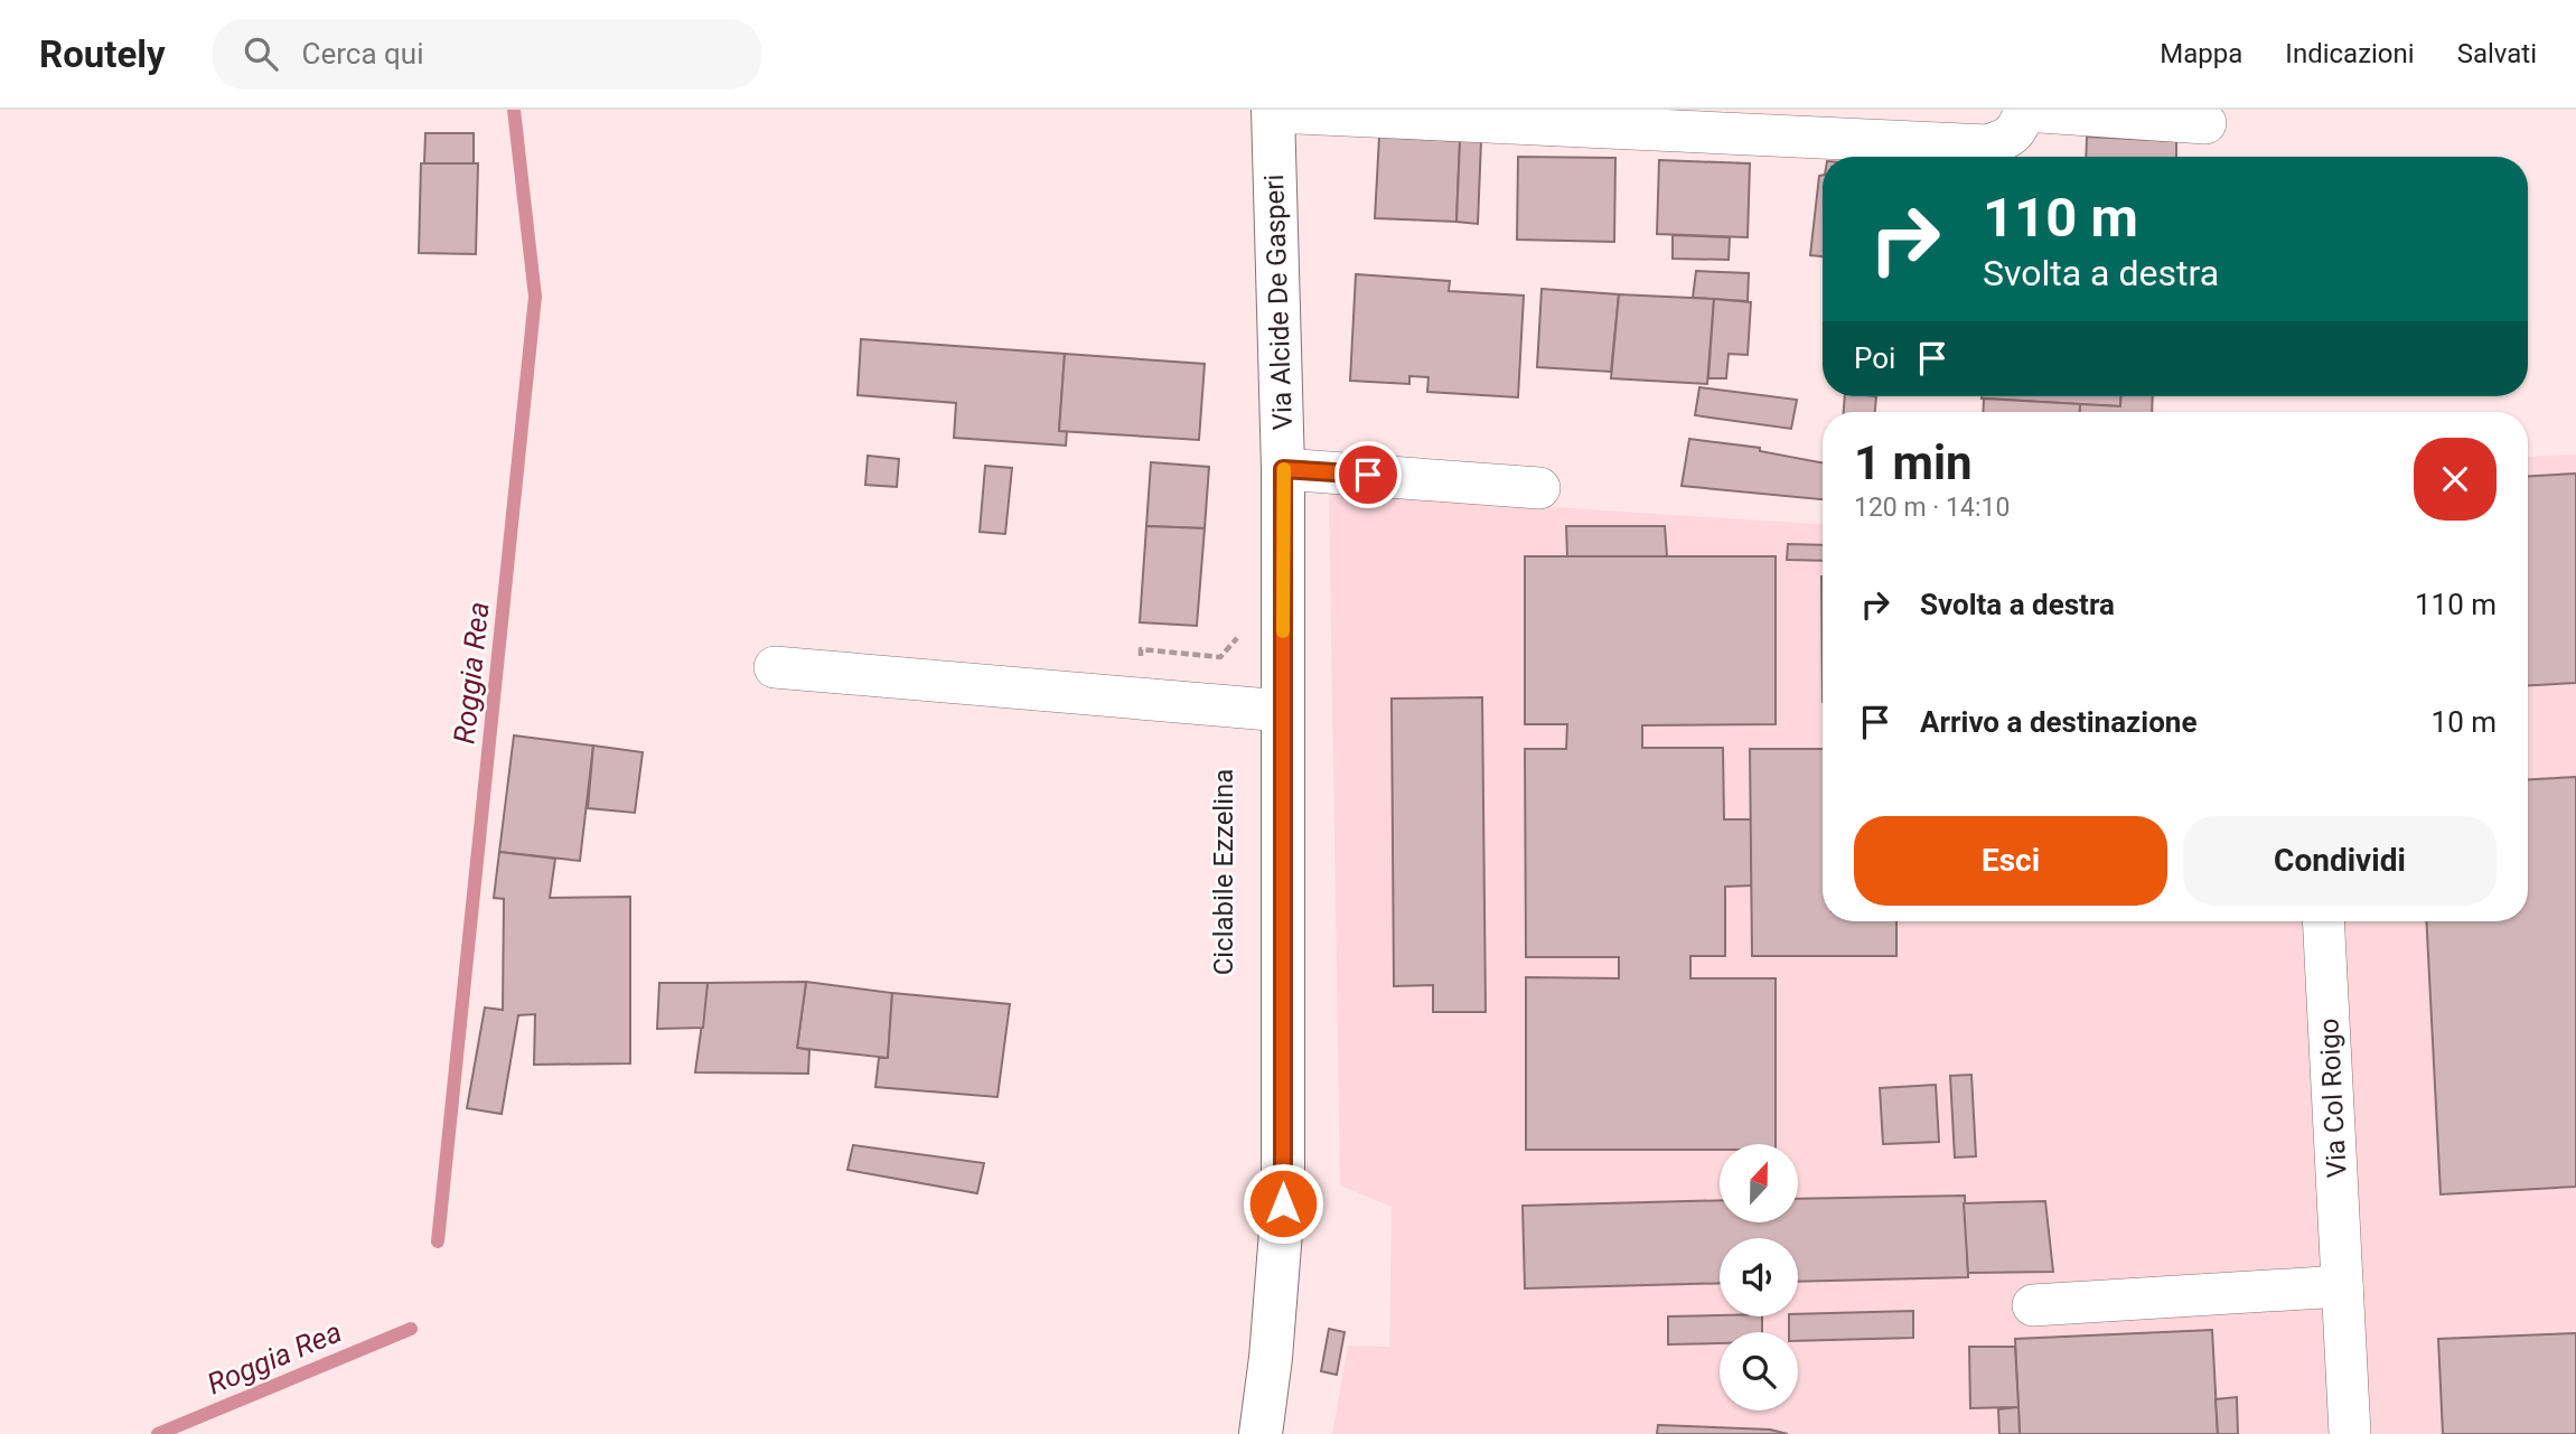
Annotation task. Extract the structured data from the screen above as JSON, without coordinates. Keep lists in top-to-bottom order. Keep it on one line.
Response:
{"streets":{"main road":["Via Alcide De Gasperi"],"street":["Via Col Roigo"]},"water":["Roggia Rea"],"north":"top","page":{"header":"Routely","search":"Cerca qui","nav":["Mappa","Indicazioni","Salvati"],"turn":["110 m","Svolta a destra"],"then":"Poi","heading":["1 min","120 m · 14:10"],"list":[{"name":"Svolta a destra","value":"110 m"},{"name":"Arrivo a destinazione","value":"10 m"}],"buttons":["Esci","Condividi"]}}
